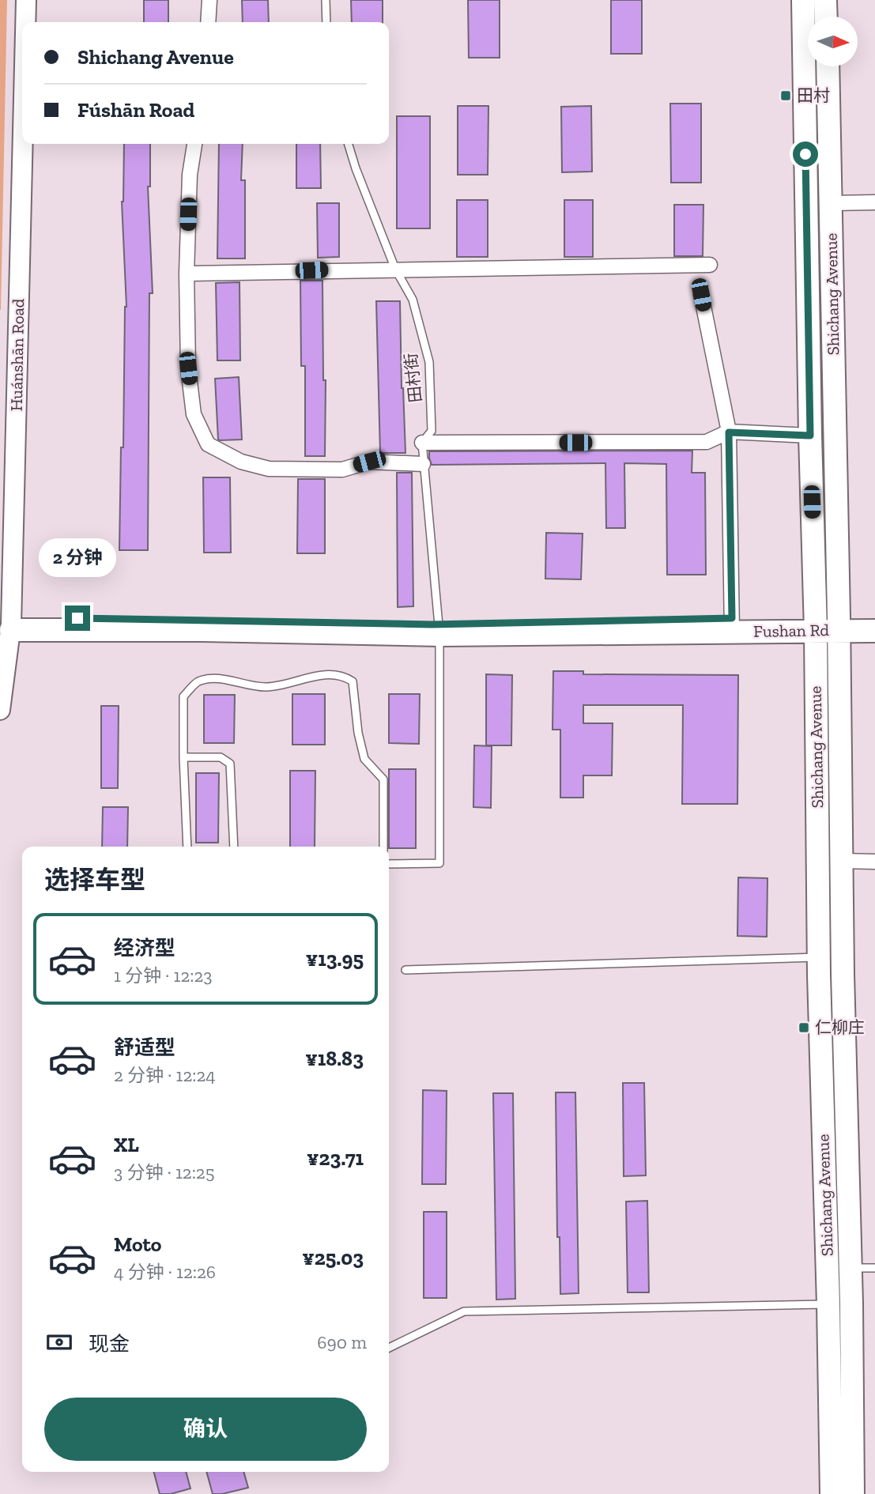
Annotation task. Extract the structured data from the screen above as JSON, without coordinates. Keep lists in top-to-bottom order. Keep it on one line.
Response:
{"streets":{"main road":["Shichang Avenue","Huánshān Road","Fushan Rd"],"lane":["田村街"]},"crossings":[["Shichang Avenue","Fushan Rd"],["Huánshān Road","Fushan Rd"],["田村街","Fushan Rd"]],"places":{"transit":["田村","仁柳庄"]},"north":"right","page":{"banner":["Shichang Avenue","Fúshān Road"],"bubble":"2 分钟","heading":"选择车型","list":[{"name":"经济型","note":"1 分钟 · 12:23","value":"¥13.95"},{"name":"舒适型","note":"2 分钟 · 12:24","value":"¥18.83"},{"name":"XL","note":"3 分钟 · 12:25","value":"¥23.71"},{"name":"Moto","note":"4 分钟 · 12:26","value":"¥25.03"}],"pay":["现金","690 m"],"buttons":"确认"}}
